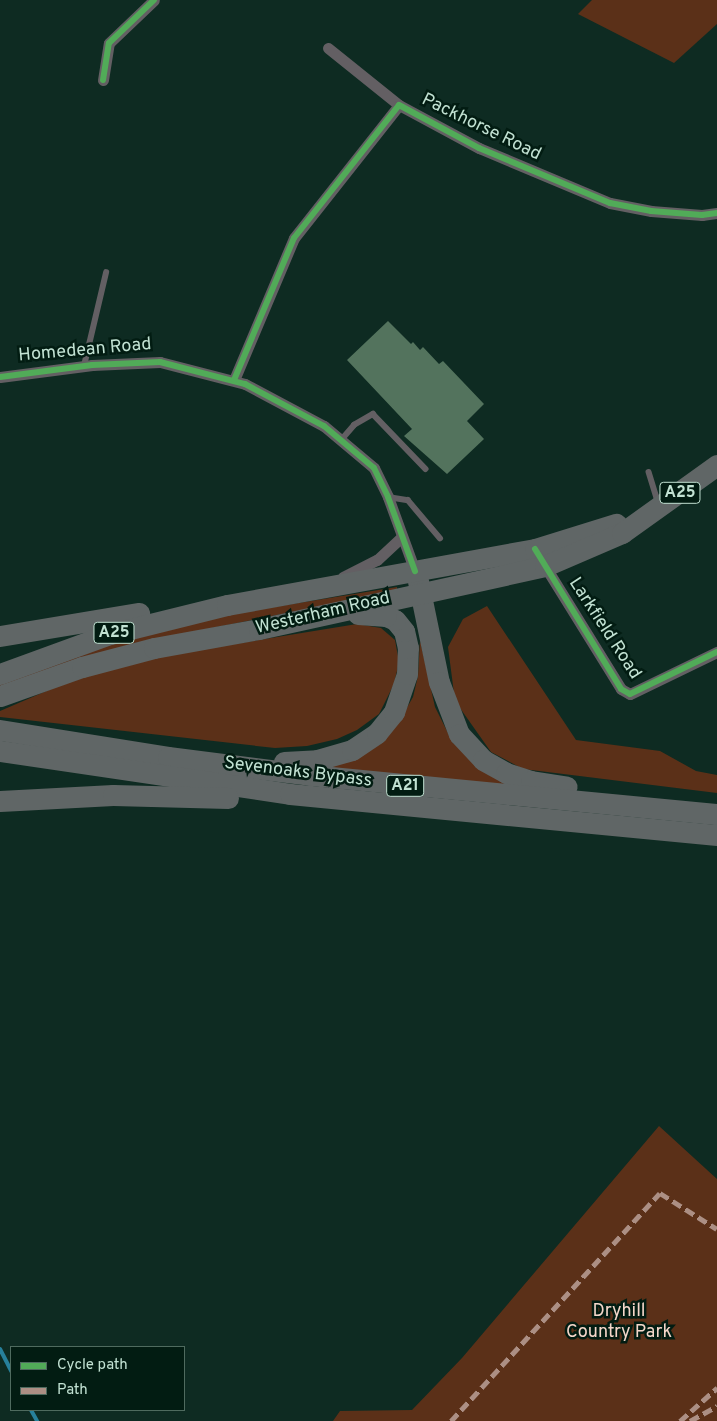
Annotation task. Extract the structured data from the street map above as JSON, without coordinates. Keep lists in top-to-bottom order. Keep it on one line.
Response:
{"streets":{"highway":["A25","Westerham Road","Sevenoaks Bypass","A21"],"street":["Packhorse Road","Homedean Road","Larkfield Road"]},"crossings":[["Packhorse Road","Homedean Road"],["Westerham Road","Larkfield Road"]],"parks":["Dryhill Country Park"],"legend":["Cycle path","Path"]}
